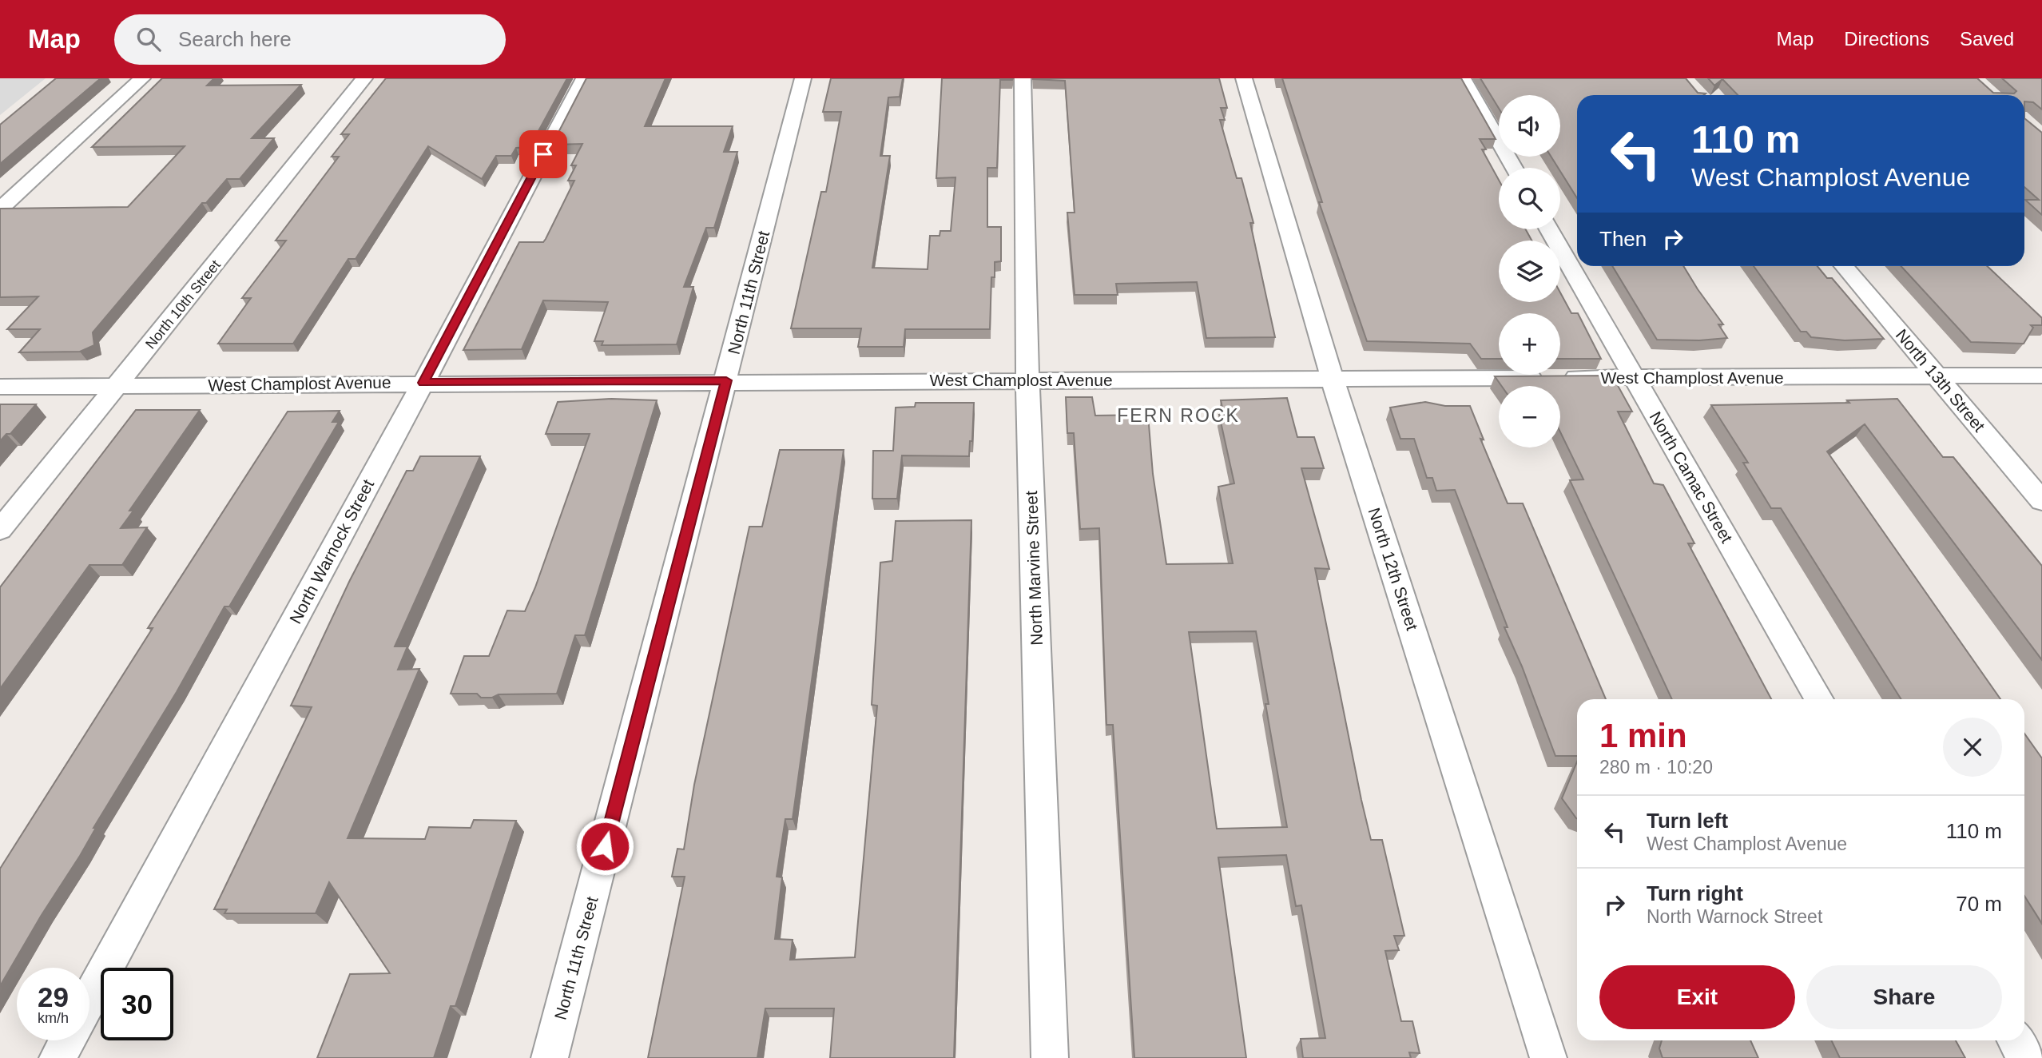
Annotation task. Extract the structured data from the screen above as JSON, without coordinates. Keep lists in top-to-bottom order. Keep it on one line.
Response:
{"streets":{"street":["North 11th Street","North 10th Street","West Champlost Avenue","North 13th Street","North Camac Street","North Warnock Street","North Marvine Street","North 12th Street"]},"crossings":[["North 11th Street","West Champlost Avenue"],["North 10th Street","West Champlost Avenue"],["West Champlost Avenue","North 13th Street"],["West Champlost Avenue","North Camac Street"],["West Champlost Avenue","North Warnock Street"],["West Champlost Avenue","North Marvine Street"],["West Champlost Avenue","North 12th Street"]],"districts":["FERN ROCK"],"page":{"header":"Map","search":"Search here","nav":["Map","Directions","Saved"],"map_buttons":["+","−"],"turn":["110 m","West Champlost Avenue"],"then":"Then","heading":["1 min","280 m · 10:20"],"list":[{"name":"Turn left","note":"West Champlost Avenue","value":"110 m"},{"name":"Turn right","note":"North Warnock Street","value":"70 m"}],"buttons":["Exit","Share"],"speed":"29 km/h","limit":"30"}}
